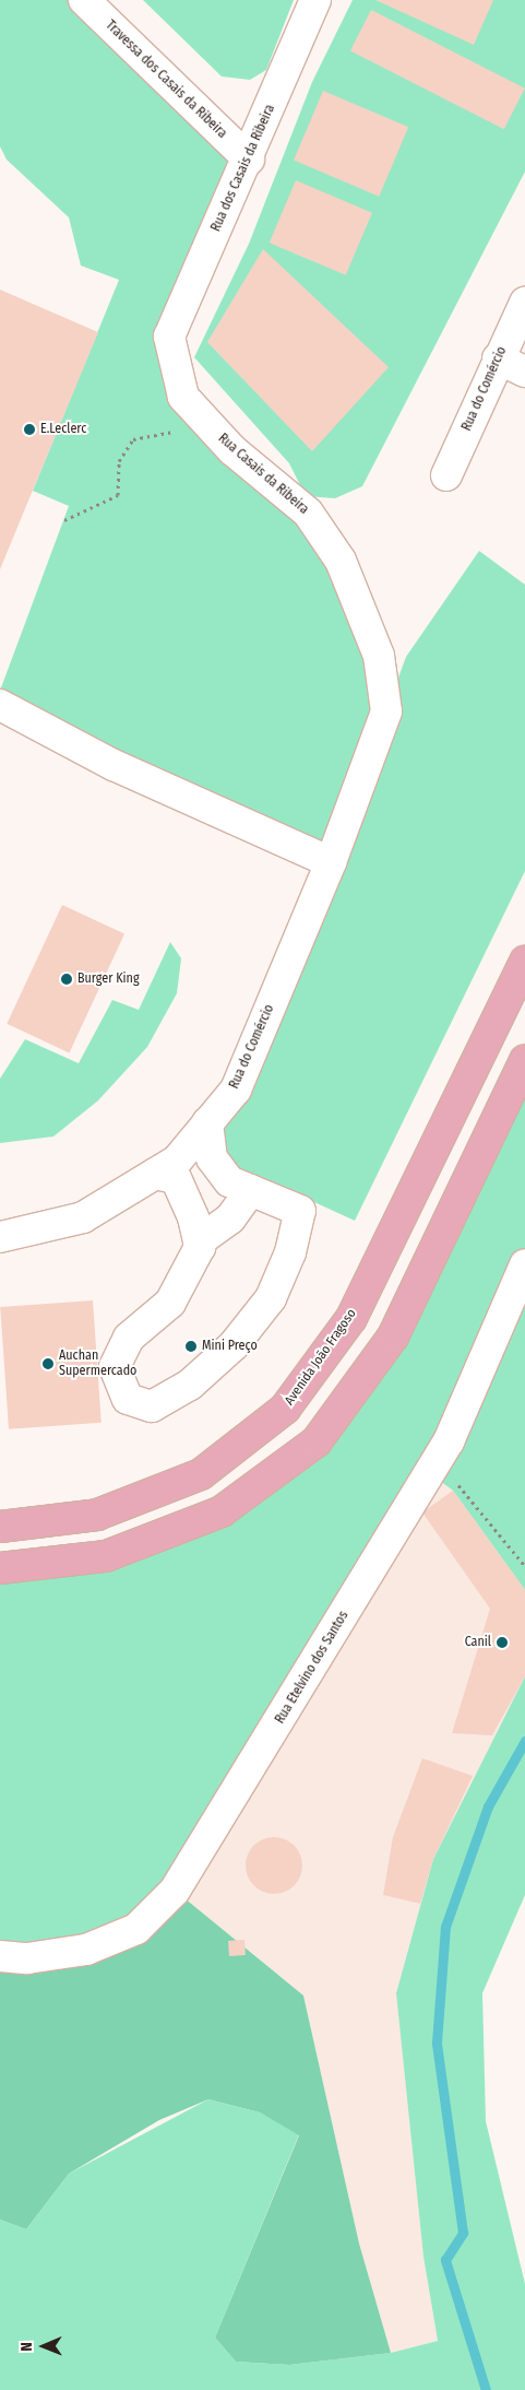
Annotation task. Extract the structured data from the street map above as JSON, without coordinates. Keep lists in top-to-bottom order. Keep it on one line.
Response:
{"streets":{"main road":["Avenida João Fragoso"],"street":["Travessa dos Casais da Ribeira","Rua dos Casais da Ribeira","Rua do Comércio","Rua Casais da Ribeira","Rua Etelvino dos Santos"]},"crossings":[["Travessa dos Casais da Ribeira","Rua dos Casais da Ribeira"],["Rua dos Casais da Ribeira","Rua Casais da Ribeira"],["Rua do Comércio","Rua Casais da Ribeira"]],"places":["E.Leclerc","Burger King","Mini Preço","Auchan Supermercado","Canil"],"north":"left"}
